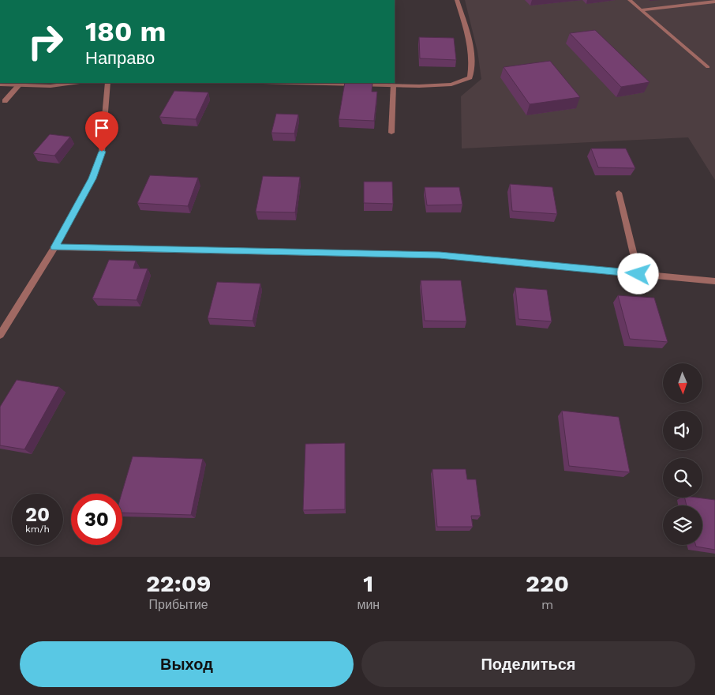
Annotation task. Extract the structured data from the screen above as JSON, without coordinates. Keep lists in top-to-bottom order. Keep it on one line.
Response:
{"north":"bottom","page":{"turn":["180 m","Направо"],"speed":"20 km/h","limit":"30","eta":["22:09","Прибытие","1","мин","220","m"],"buttons":["Выход","Поделиться"]}}
